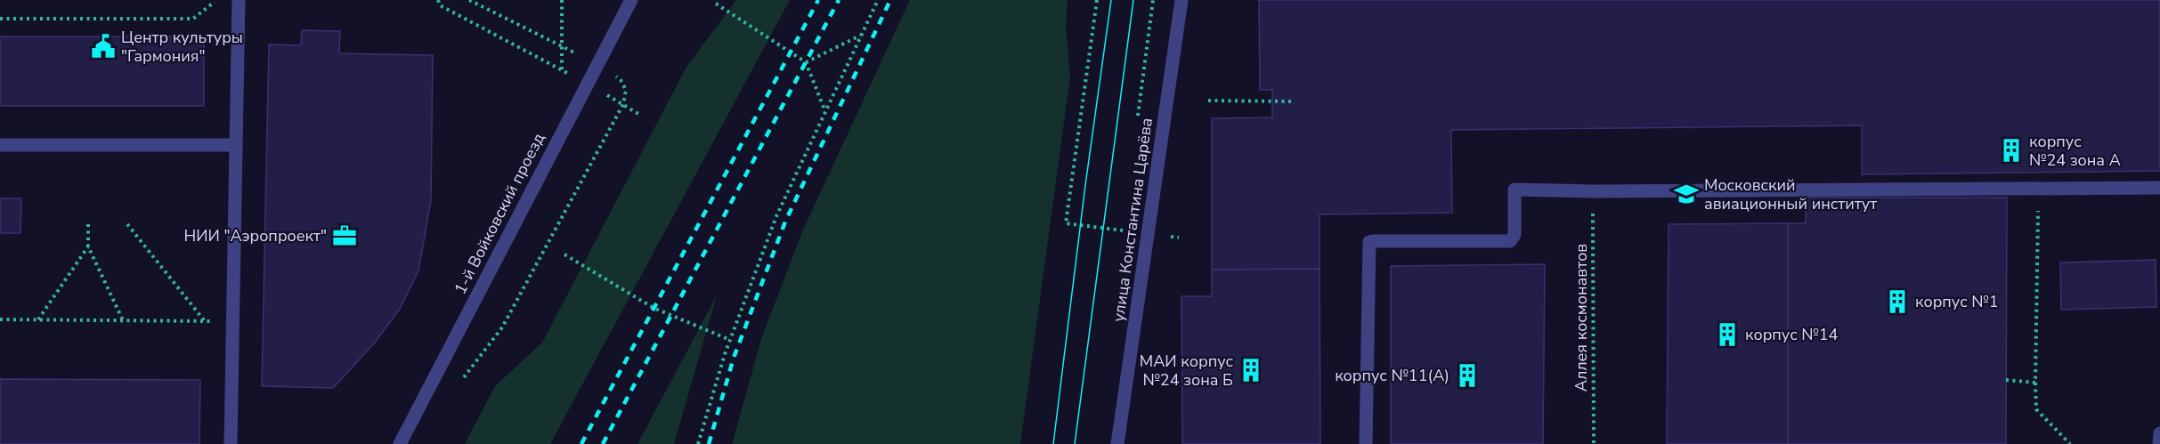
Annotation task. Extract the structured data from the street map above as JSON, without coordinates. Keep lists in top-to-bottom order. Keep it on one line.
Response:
{"streets":{"street":["1-й Войковский проезд","улица Константина Царёва"],"path":["Аллея космонавтов"]},"places":{"public building":["Центр культуры \"Гармония\""],"building":["корпус №24 зона А","корпус №1","корпус №14","МАИ корпус №24 зона Б","корпус №11(А)"],"school or university":["Московский авиационный институт"],"office":["НИИ \"Аэропроект\""]}}
